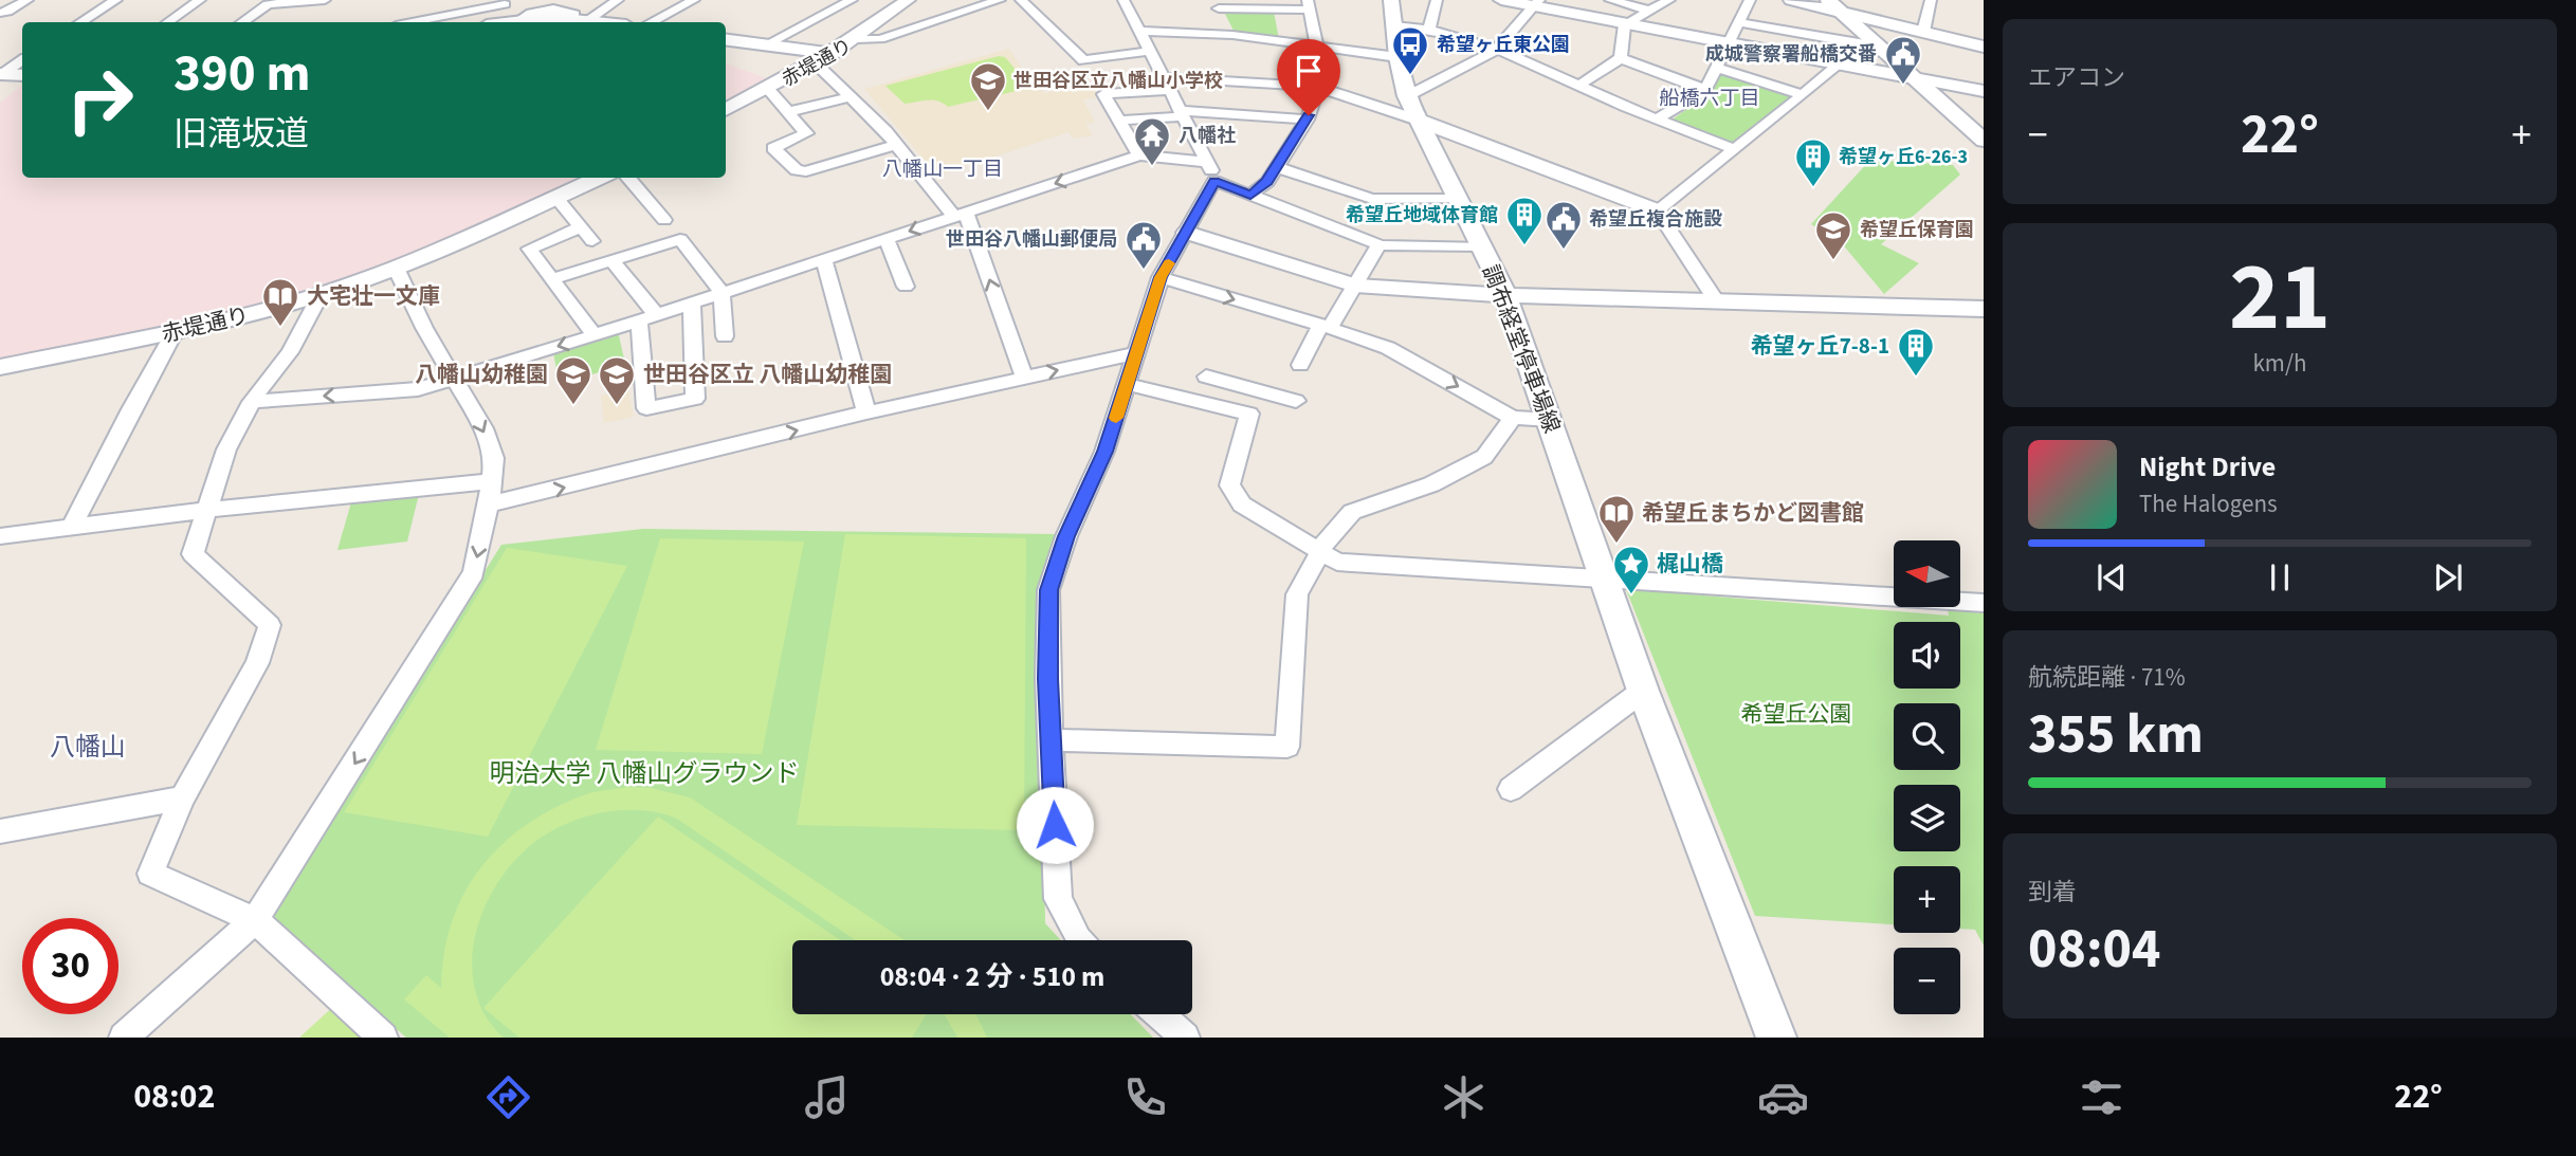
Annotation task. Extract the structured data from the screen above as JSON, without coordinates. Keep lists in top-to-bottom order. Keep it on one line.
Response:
{"streets":{"street":["赤堤通り","調布経堂停車場線"]},"districts":["船橋六丁目","八幡山一丁目","八幡山"],"parks":["希望丘公園","明治大学 八幡山グラウンド"],"places":{"bus stop":["希望ヶ丘東公園"],"public building":["成城警察署船橋交番","希望丘複合施設","世田谷八幡山郵便局"],"school or university":["世田谷区立八幡山小学校","希望丘保育園","八幡山幼稚園","世田谷区立 八幡山幼稚園"],"temple":["八幡社"],"building":["希望ヶ丘6-26-3","希望丘地域体育館","希望ヶ丘7-8-1"],"library":["大宅壮一文庫","希望丘まちかど図書館"],"place":["梶山橋"]},"north":"left","page":{"tile":["エアコン",["21","km/h"],["航続距離 · 71%","355 km"],["到着","08:04"]],"turn":["390 m","旧滝坂道"],"heat":["−","22°","+"],"song":["Night Drive","The Halogens"],"map_buttons":["+","−"],"limit":"30","trip":"08:04 · 2 分 · 510 m","tabs":["08:02","22°"]}}
